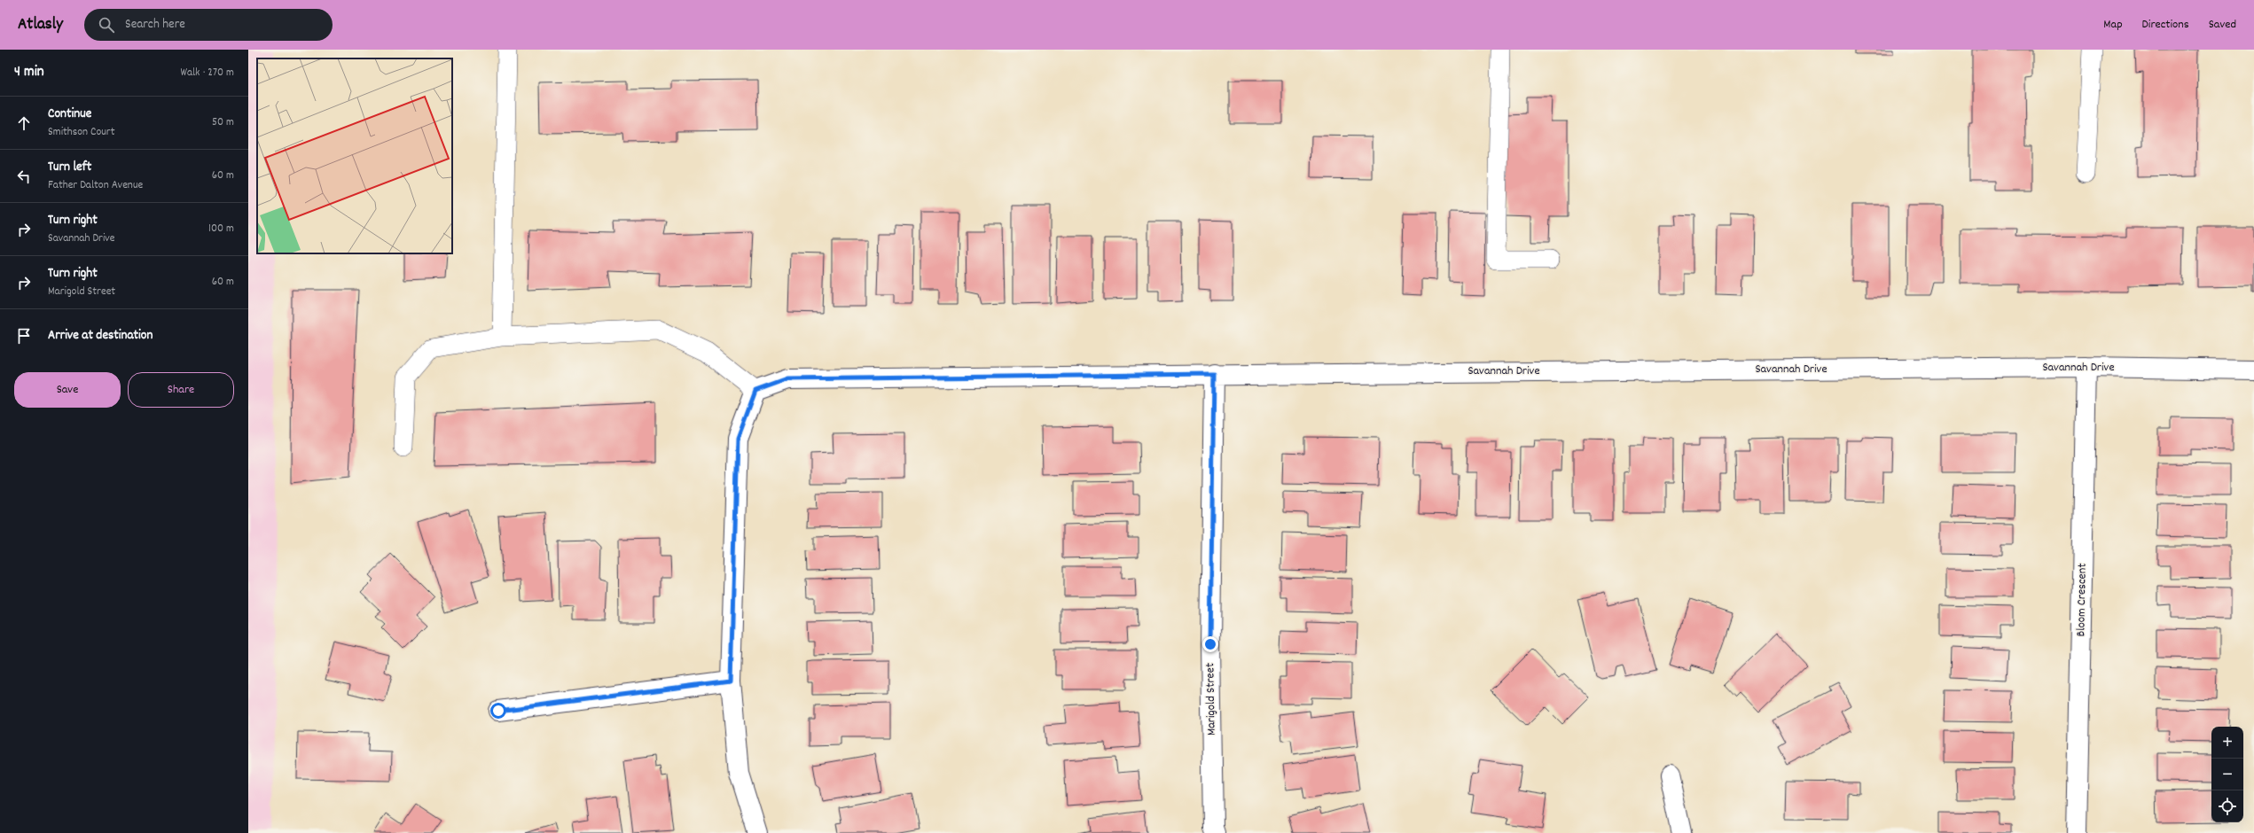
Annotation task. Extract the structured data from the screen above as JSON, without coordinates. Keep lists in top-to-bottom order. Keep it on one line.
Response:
{"streets":{"street":["Savannah Drive","Bloom Crescent","Marigold Street"]},"crossings":[["Savannah Drive","Bloom Crescent"],["Savannah Drive","Marigold Street"]],"page":{"header":"Atlasly","search":"Search here","nav":["Map","Directions","Saved"],"heading":["4 min","Walk · 270 m"],"list":[["Continue","Smithson Court","50 m"],["Turn left","Father Dalton Avenue","60 m"],["Turn right","Savannah Drive","100 m"],["Turn right","Marigold Street","60 m"],"Arrive at destination"],"buttons":["Save","Share"],"map_buttons":["+","−"]}}
